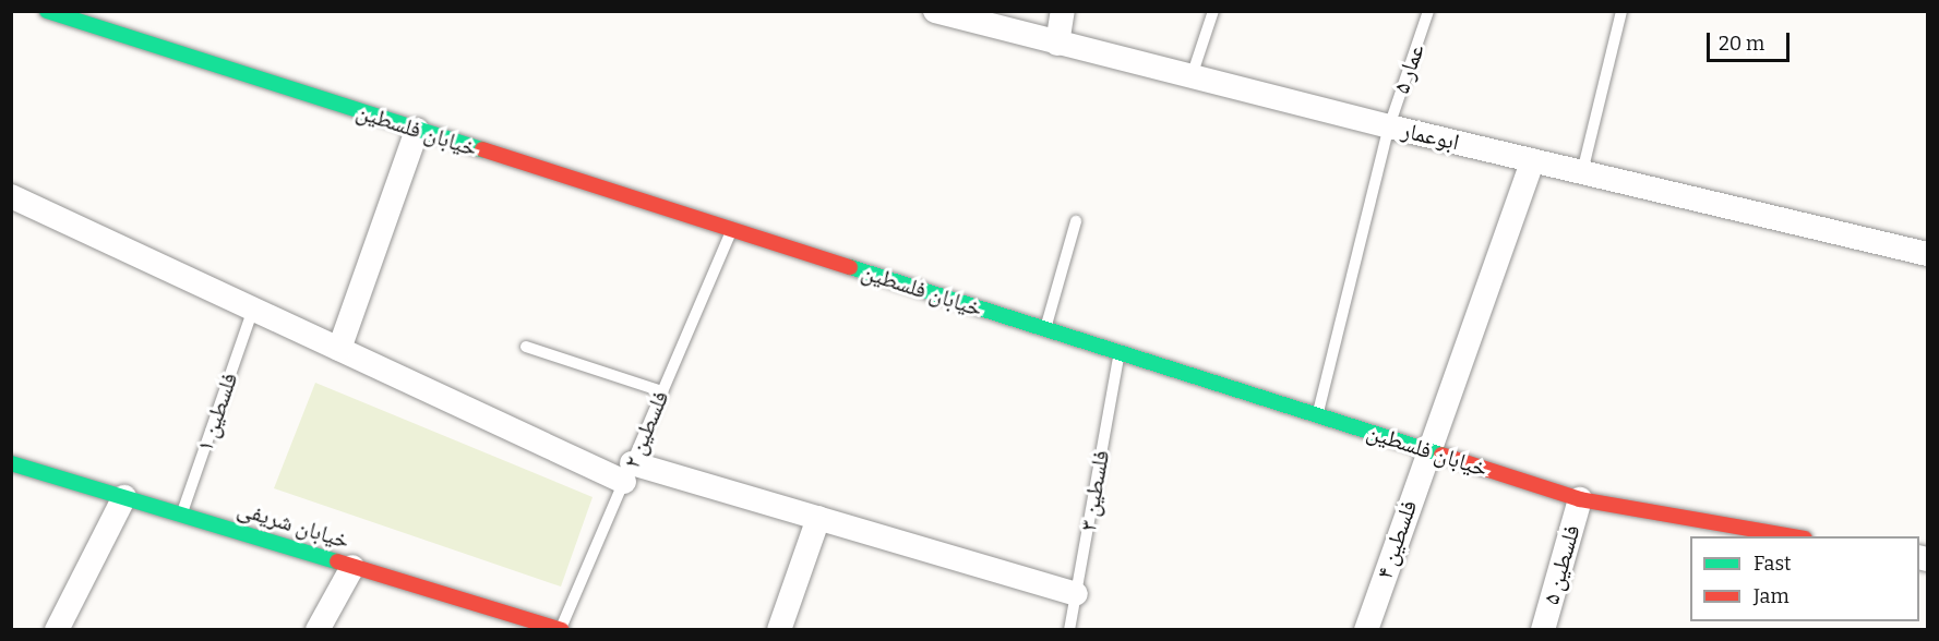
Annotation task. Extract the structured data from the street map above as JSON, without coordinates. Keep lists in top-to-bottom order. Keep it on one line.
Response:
{"streets":{"street":["خیابان فلسطین","ابوعمار","خیابان شریفی","فلسطین ۴","فلسطین ۵"],"lane":["عمار ۵","فلسطین ۱","فلسطین ۲","فلسطین ۳"]},"crossings":[["عمار ۵","خیابان فلسطین"],["عمار ۵","ابوعمار"],["خیابان فلسطین","فلسطین ۲"],["خیابان فلسطین","فلسطین ۳"],["خیابان فلسطین","فلسطین ۴"],["خیابان فلسطین","فلسطین ۵"],["ابوعمار","فلسطین ۴"],["فلسطین ۱","خیابان شریفی"],["فلسطین ۲","خیابان شریفی"]],"legend":["Fast","Jam"],"scale_bar":"20 m"}
